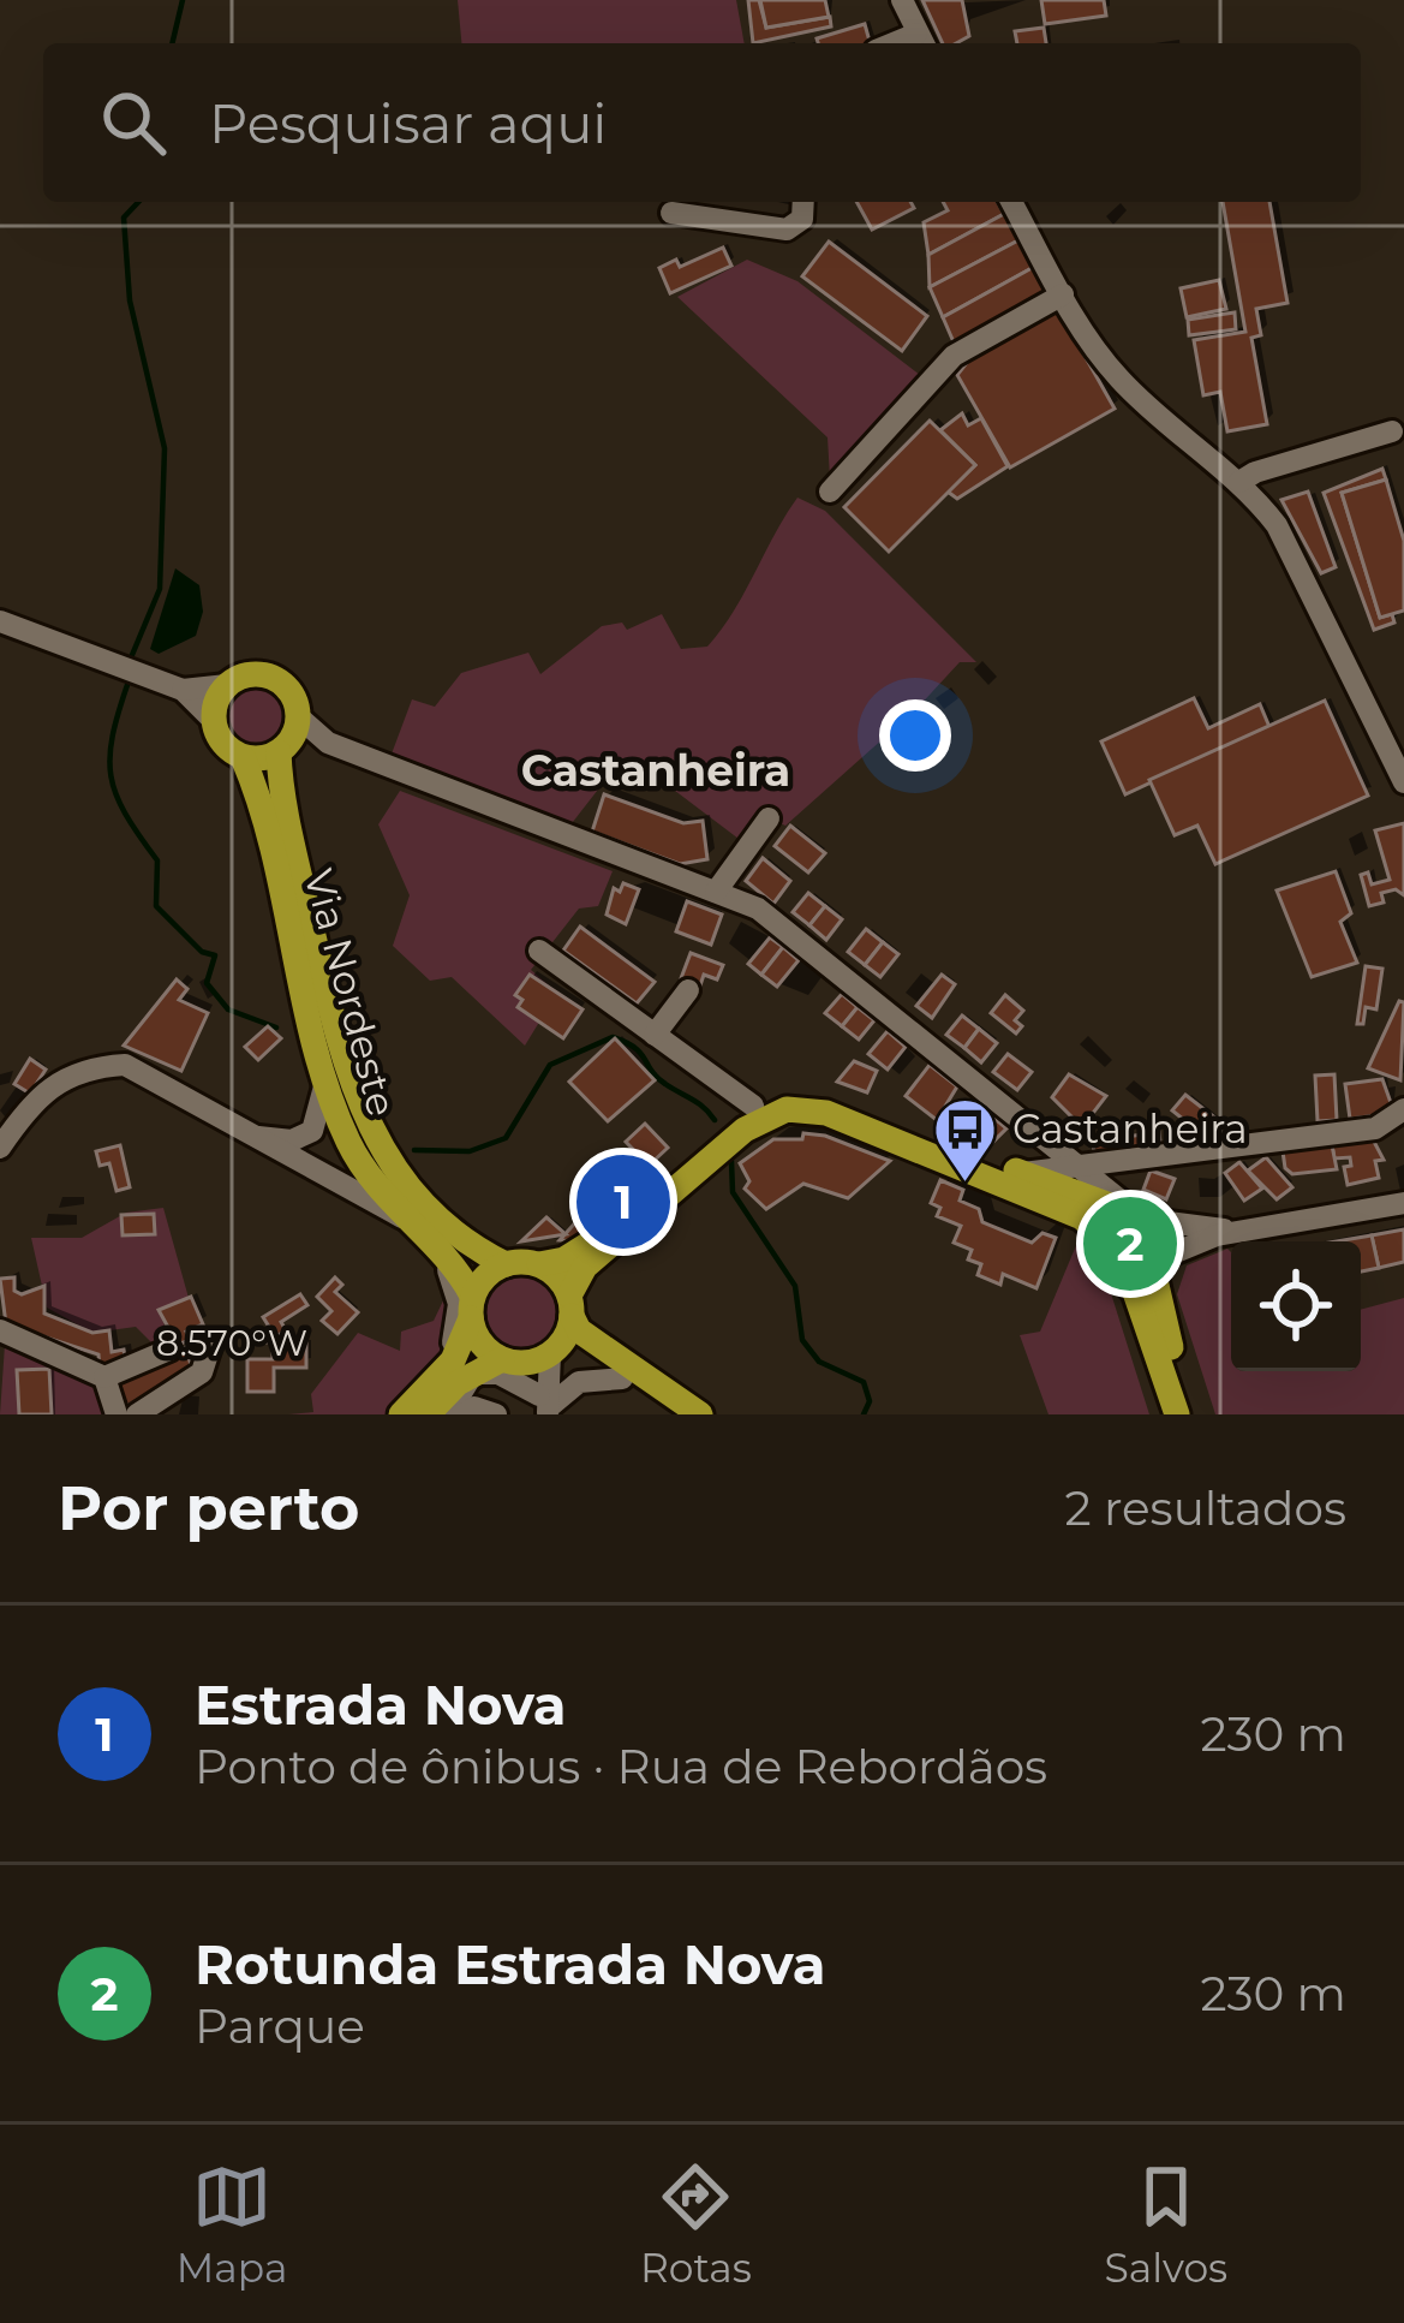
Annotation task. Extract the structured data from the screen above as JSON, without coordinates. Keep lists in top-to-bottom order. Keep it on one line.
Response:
{"streets":{"main road":["Via Nordeste"]},"districts":["Castanheira"],"places":{"bus stop":["Castanheira"]},"page":{"search":"Pesquisar aqui","pins":["1","2"],"heading":["Por perto","2 resultados"],"list":[{"mark":"1","name":"Estrada Nova","note":"Ponto de ônibus · Rua de Rebordãos","value":"230 m"},{"mark":"2","name":"Rotunda Estrada Nova","note":"Parque","value":"230 m"}],"nav":["Mapa","Rotas","Salvos"]},"coordinates":["8.570°W"]}
